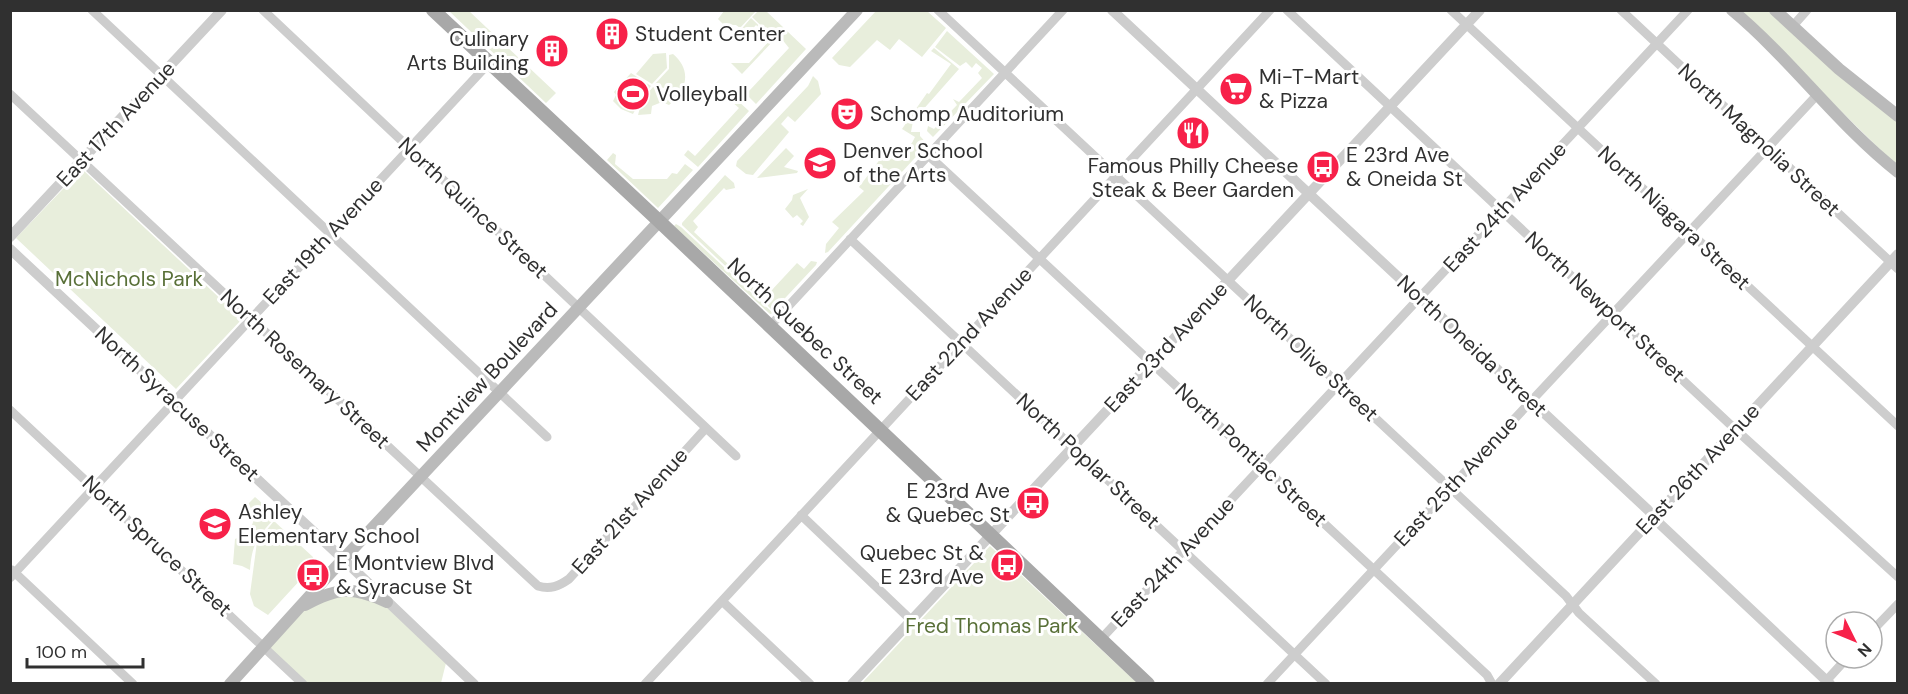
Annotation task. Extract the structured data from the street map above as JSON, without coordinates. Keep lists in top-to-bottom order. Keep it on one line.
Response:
{"streets":{"main road":["North Quebec Street","Montview Boulevard"],"street":["East 17th Avenue","North Magnolia Street","East 24th Avenue","North Quince Street","North Niagara Street","East 19th Avenue","North Newport Street","East 22nd Avenue","North Oneida Street","East 23rd Avenue","North Olive Street","North Rosemary Street","North Syracuse Street","North Pontiac Street","North Poplar Street","East 26th Avenue","East 25th Avenue","East 21st Avenue","North Spruce Street"]},"crossings":[["East 17th Avenue","North Rosemary Street"],["North Magnolia Street","East 24th Avenue"],["North Magnolia Street","East 26th Avenue"],["North Magnolia Street","East 25th Avenue"],["East 24th Avenue","North Niagara Street"],["East 24th Avenue","North Newport Street"],["East 24th Avenue","North Quebec Street"],["East 24th Avenue","North Oneida Street"],["East 24th Avenue","North Olive Street"],["East 24th Avenue","North Pontiac Street"],["East 24th Avenue","North Poplar Street"],["North Quince Street","East 19th Avenue"],["North Quince Street","Montview Boulevard"],["North Quince Street","East 21st Avenue"],["North Niagara Street","East 23rd Avenue"],["North Niagara Street","East 26th Avenue"],["North Niagara Street","East 25th Avenue"],["East 19th Avenue","North Quebec Street"],["East 19th Avenue","North Rosemary Street"],["East 19th Avenue","North Syracuse Street"],["East 19th Avenue","North Spruce Street"],["North Newport Street","East 23rd Avenue"],["North Newport Street","East 26th Avenue"],["North Newport Street","East 25th Avenue"],["North Quebec Street","East 22nd Avenue"],["North Quebec Street","East 23rd Avenue"],["North Quebec Street","Montview Boulevard"],["East 22nd Avenue","North Oneida Street"],["East 22nd Avenue","North Olive Street"],["East 22nd Avenue","North Pontiac Street"],["East 22nd Avenue","North Poplar Street"],["North Oneida Street","East 23rd Avenue"],["North Oneida Street","East 26th Avenue"],["North Oneida Street","East 25th Avenue"],["East 23rd Avenue","North Olive Street"],["East 23rd Avenue","North Pontiac Street"],["East 23rd Avenue","North Poplar Street"],["North Olive Street","East 26th Avenue"],["North Olive Street","East 25th Avenue"],["North Rosemary Street","Montview Boulevard"],["North Rosemary Street","East 21st Avenue"],["Montview Boulevard","North Syracuse Street"],["Montview Boulevard","North Spruce Street"],["North Pontiac Street","East 25th Avenue"],["North Poplar Street","East 25th Avenue"]],"parks":["McNichols Park","Fred Thomas Park"],"places":{"building":["Student Center","Culinary Arts Building"],"supermarket":["Mi-T-Mart & Pizza"],"sports":["Volleyball"],"theatre":["Schomp Auditorium"],"restaurant":["Famous Philly Cheese Steak & Beer Garden"],"school or university":["Denver School of the Arts","Ashley Elementary School"],"bus stop":["E 23rd Ave & Oneida St","E 23rd Ave & Quebec St","Quebec St & E 23rd Ave","E Montview Blvd & Syracuse St"]},"scale_bar":"100 m","north":"bottom right"}
